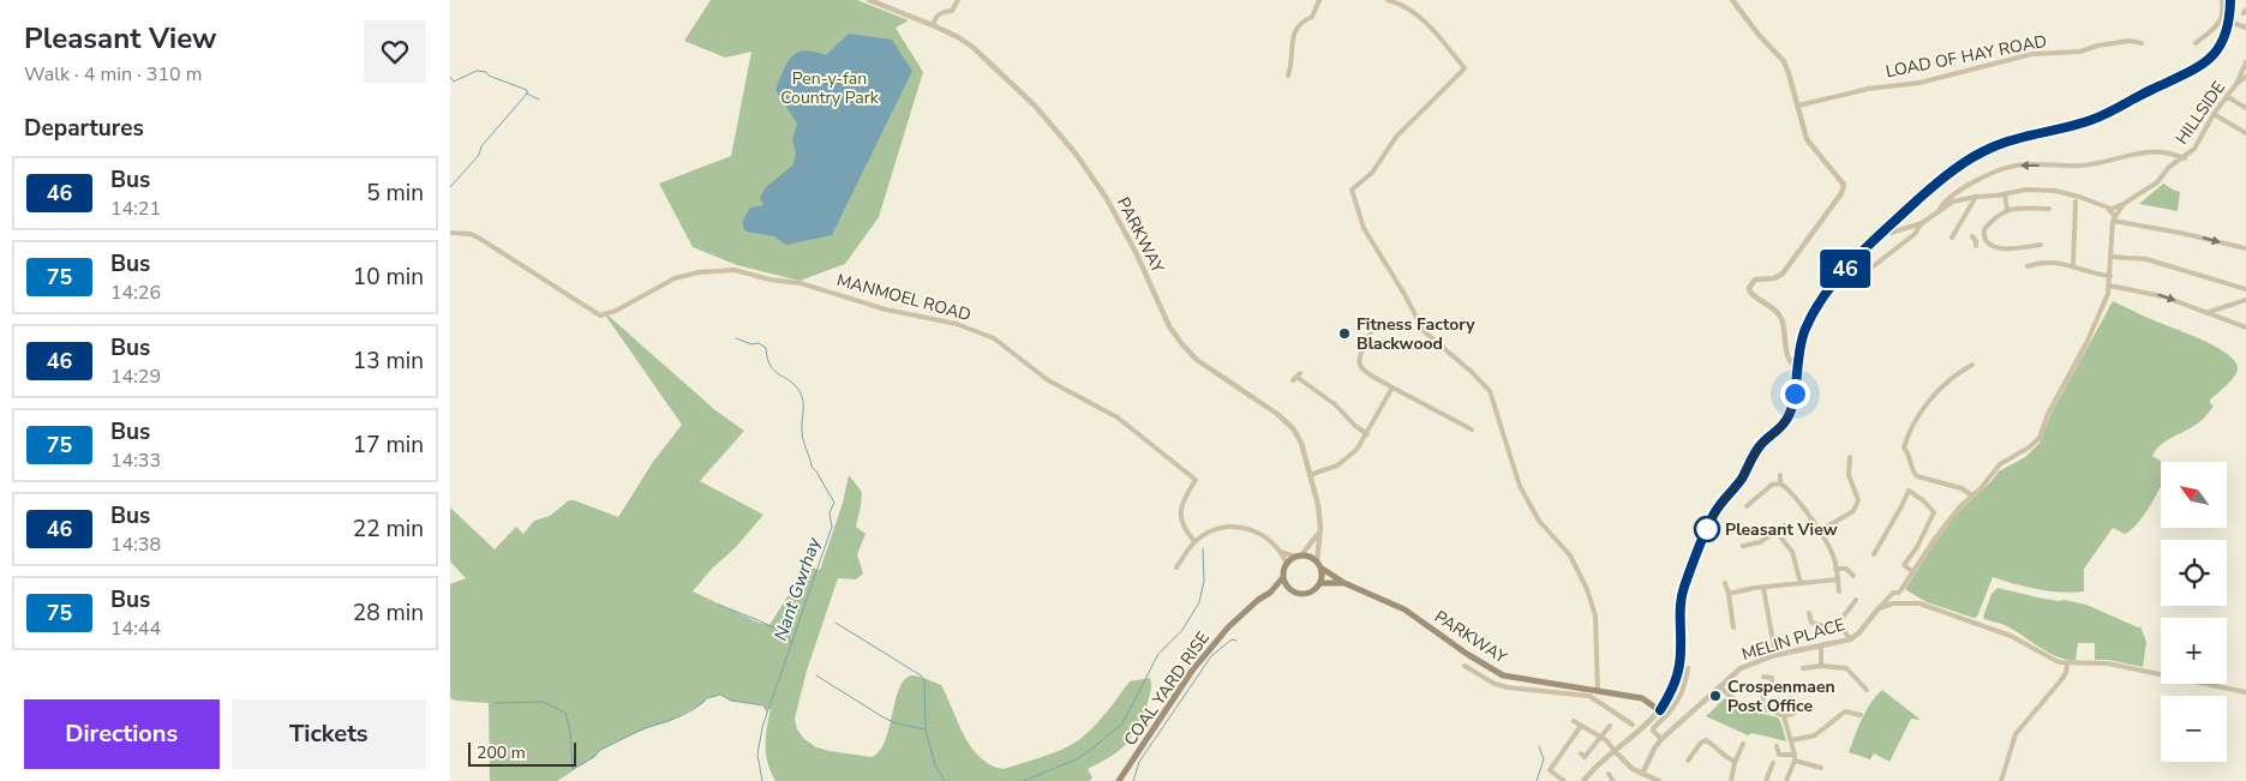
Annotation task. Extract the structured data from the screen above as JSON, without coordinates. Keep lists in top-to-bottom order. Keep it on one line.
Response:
{"streets":{"main road":["PARKWAY","COAL YARD RISE"],"street":["LOAD OF HAY ROAD","HILLSIDE","MANMOEL ROAD","MELIN PLACE"]},"crossings":[["PARKWAY","COAL YARD RISE"]],"water":["Nant Gwrhay"],"parks":["Pen-y-fan Country Park"],"places":["Fitness Factory Blackwood","Pleasant View","Crospenmaen Post Office"],"lines":["bus line 46"],"scale_bar":"200 m","north":"top left","page":{"heading":[["Pleasant View","Walk · 4 min · 310 m"],"Departures"],"on_map":"46","list":[{"mark":"46","name":"Bus","note":"14:21","value":"5 min"},{"mark":"75","name":"Bus","note":"14:26","value":"10 min"},{"mark":"46","name":"Bus","note":"14:29","value":"13 min"},{"mark":"75","name":"Bus","note":"14:33","value":"17 min"},{"mark":"46","name":"Bus","note":"14:38","value":"22 min"},{"mark":"75","name":"Bus","note":"14:44","value":"28 min"}],"map_buttons":["+","−"],"buttons":["Directions","Tickets"],"scale":"200 m"}}
